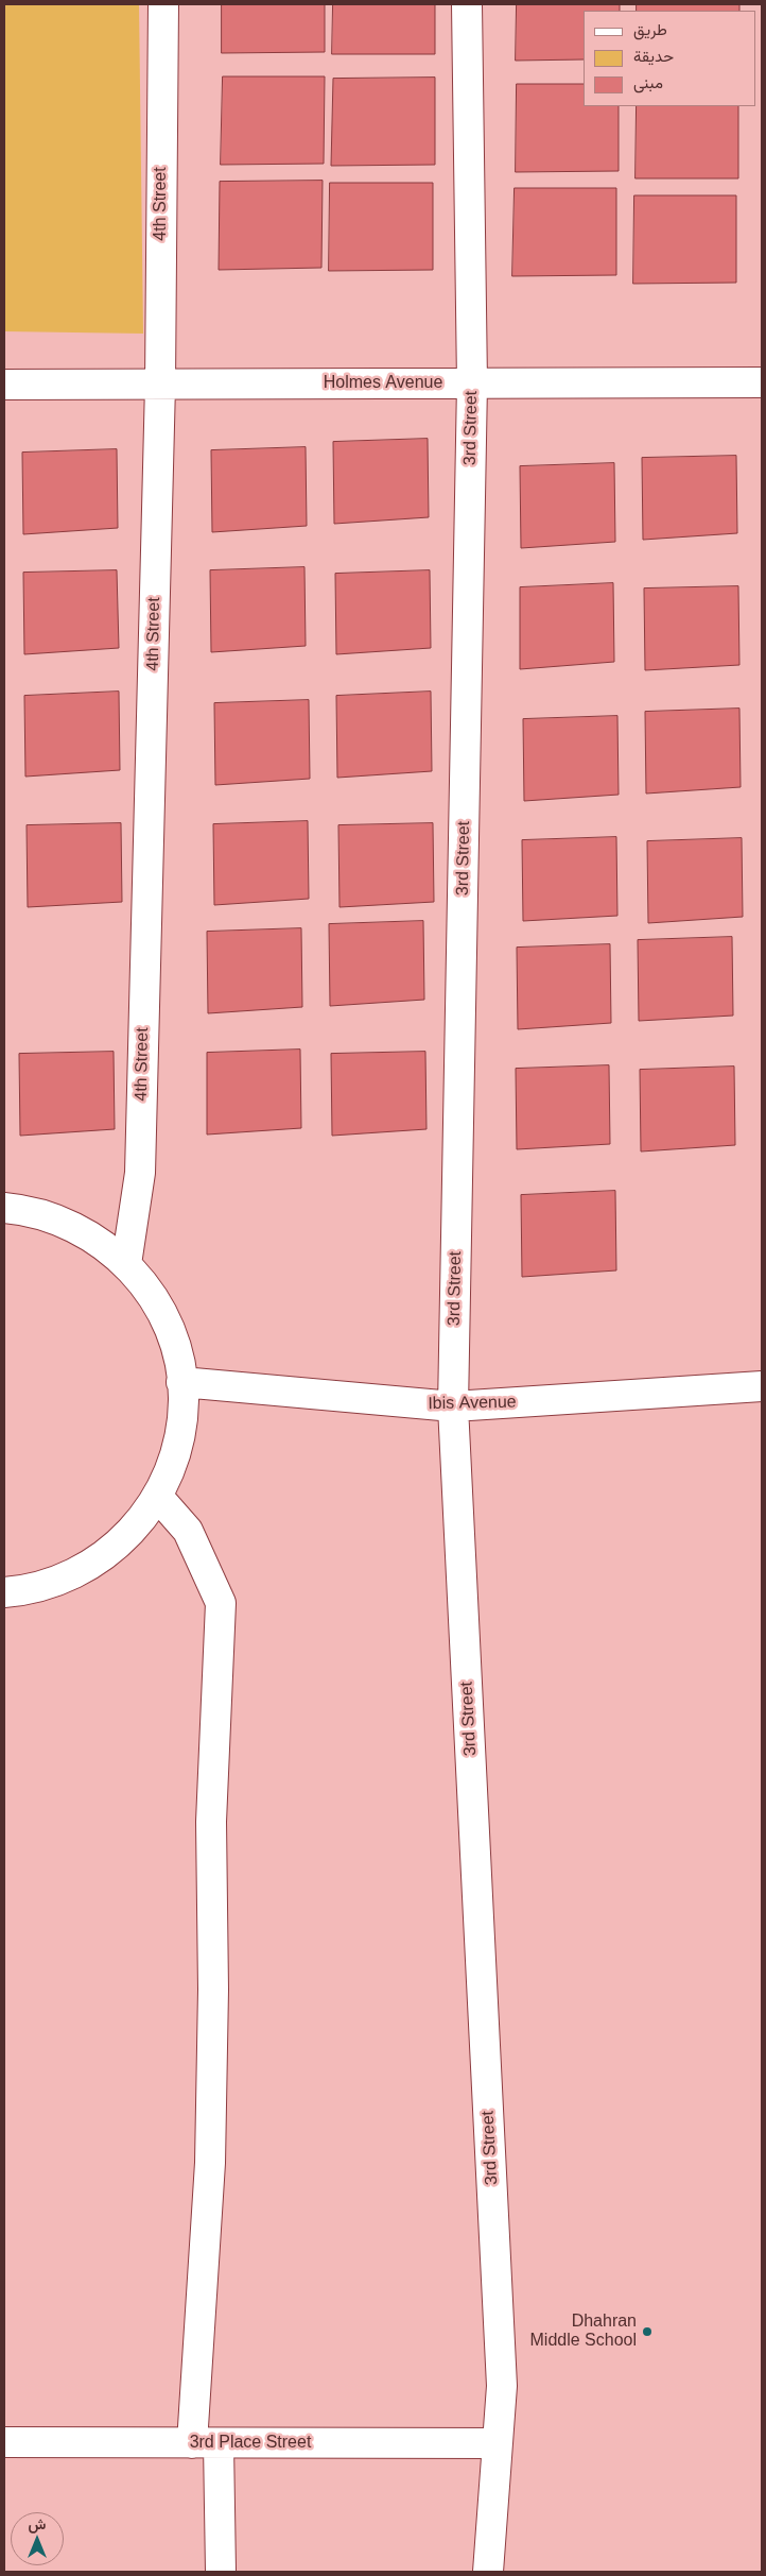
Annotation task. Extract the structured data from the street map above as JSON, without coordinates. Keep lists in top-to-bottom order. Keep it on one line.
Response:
{"streets":{"street":["4th Street","Holmes Avenue","3rd Street","Ibis Avenue","3rd Place Street"]},"crossings":[["4th Street","Holmes Avenue"],["Holmes Avenue","3rd Street"],["3rd Street","Ibis Avenue"],["3rd Street","3rd Place Street"]],"places":["Dhahran Middle School"],"legend":["طريق","حديقة","مبنى"],"north":"top"}
